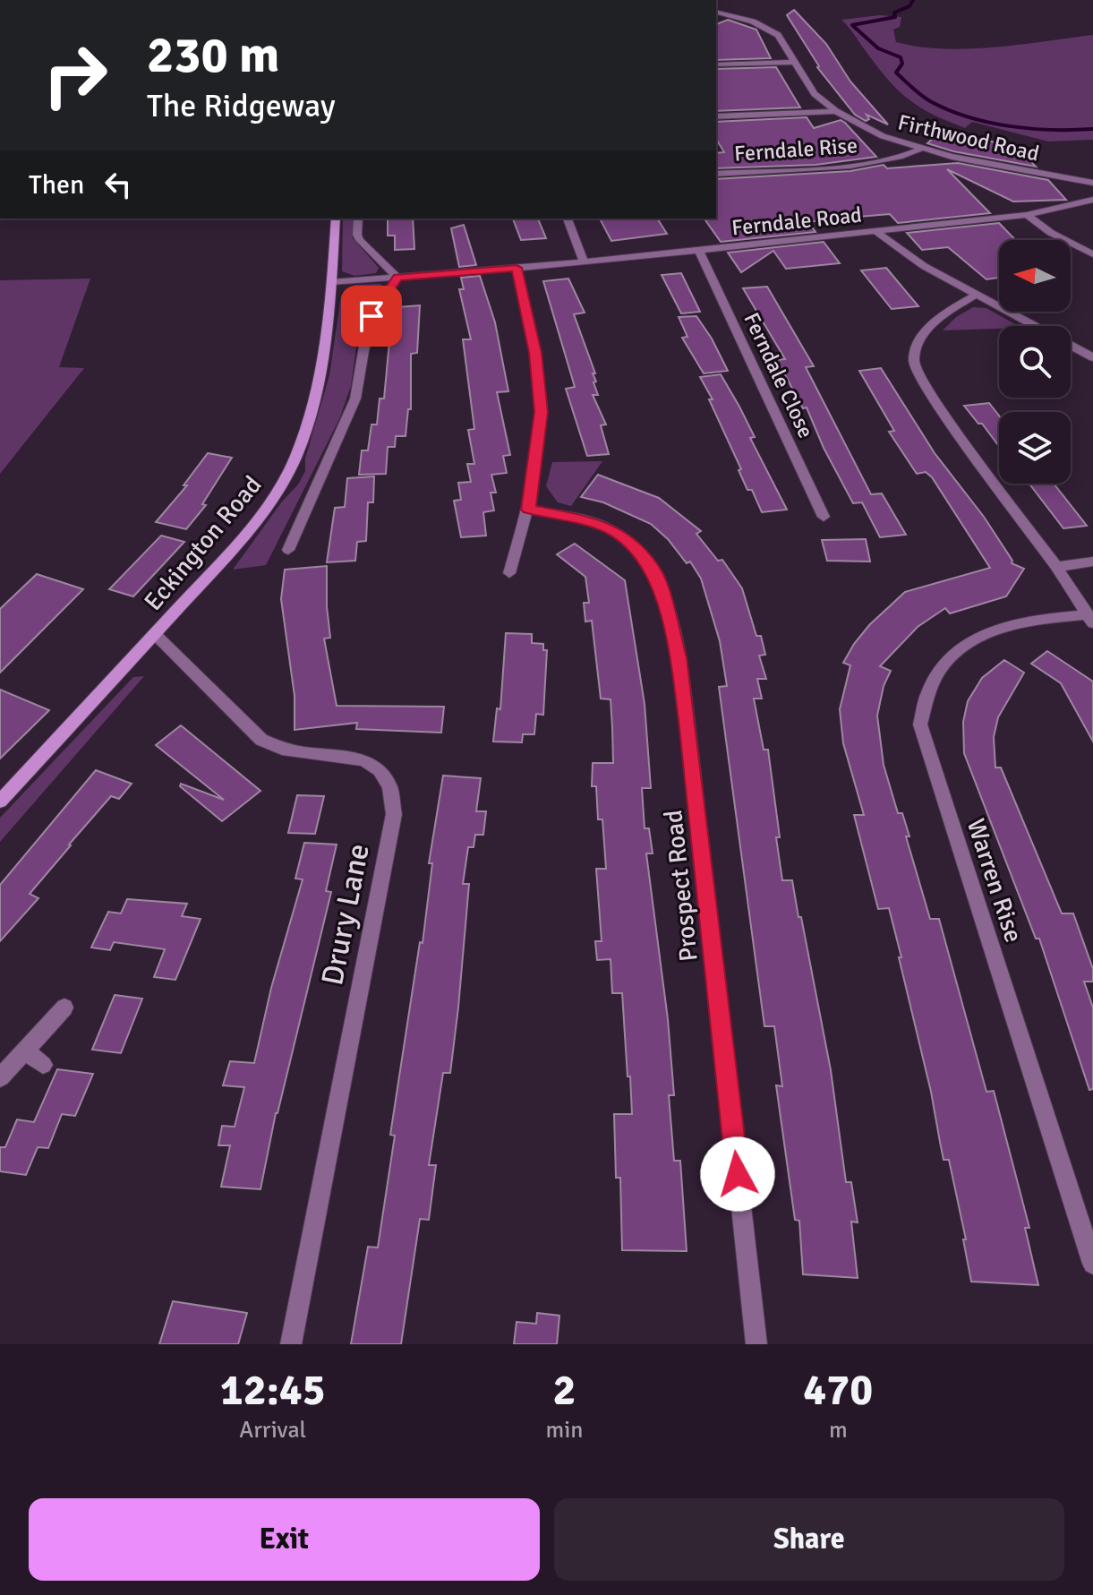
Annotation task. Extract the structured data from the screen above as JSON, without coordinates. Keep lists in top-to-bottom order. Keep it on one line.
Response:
{"streets":{"main road":["Eckington Road"],"street":["Firthwood Road","Ferndale Rise","Ferndale Road","Ferndale Close","Warren Rise","Prospect Road","Drury Lane"]},"crossings":[["Firthwood Road","Ferndale Rise"],["Ferndale Road","Ferndale Close"],["Ferndale Road","Eckington Road"],["Eckington Road","Drury Lane"]],"north":"left","page":{"turn":["230 m","The Ridgeway"],"then":"Then","eta":["12:45","Arrival","2","min","470","m"],"buttons":["Exit","Share"]}}
